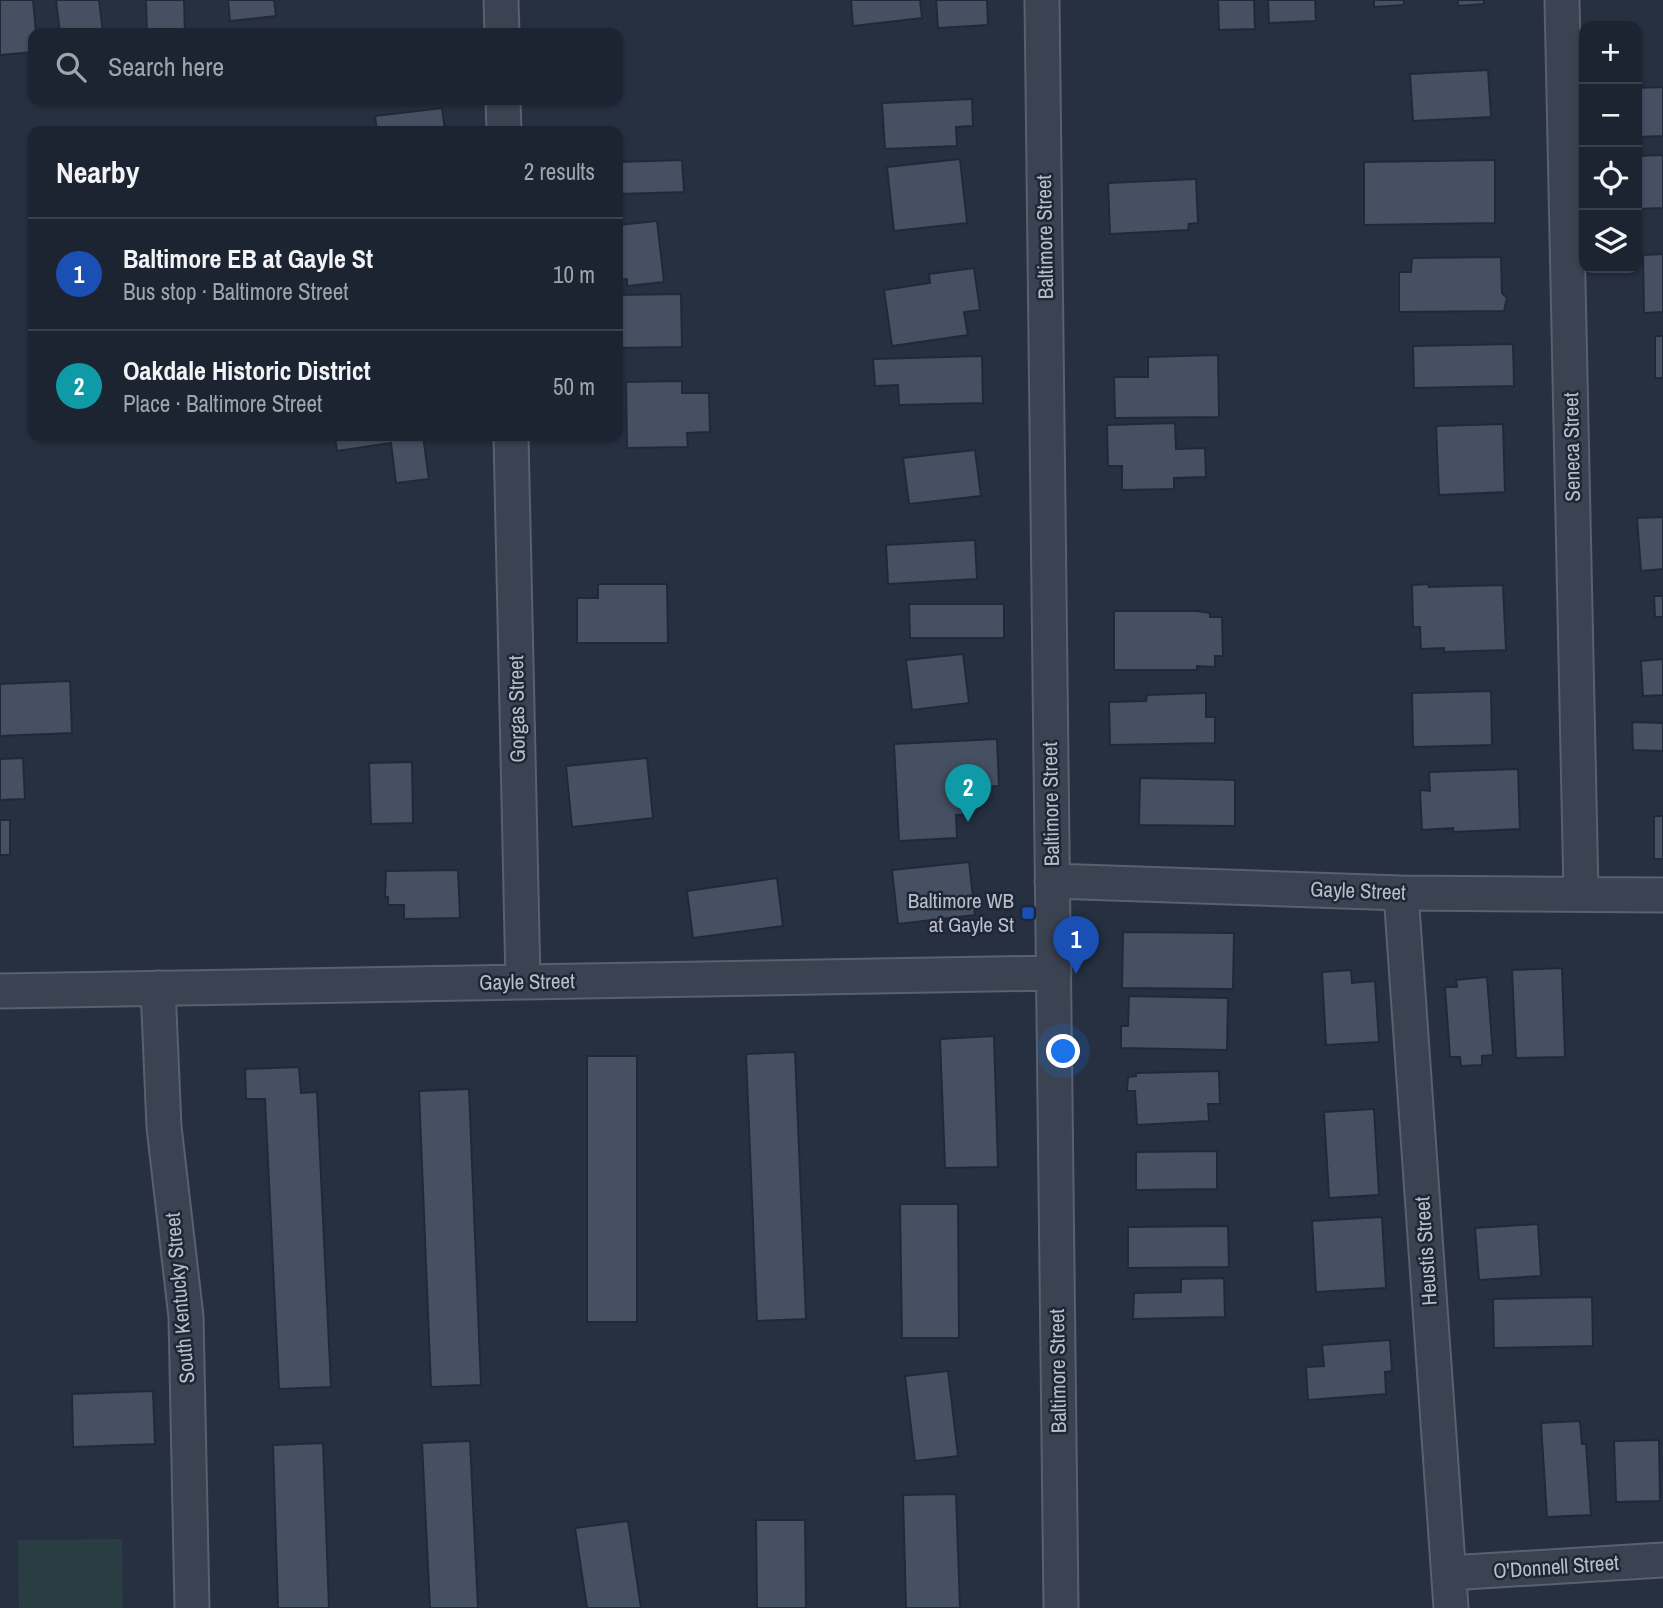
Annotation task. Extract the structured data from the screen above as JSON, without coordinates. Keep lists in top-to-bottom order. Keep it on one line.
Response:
{"streets":{"street":["Baltimore Street","Seneca Street","Gorgas Street","Gayle Street","Heustis Street","South Kentucky Street","O'Donnell Street"]},"crossings":[["Baltimore Street","Gayle Street"],["Seneca Street","Gayle Street"],["Gorgas Street","Gayle Street"],["Gayle Street","Heustis Street"],["Gayle Street","South Kentucky Street"],["Heustis Street","O'Donnell Street"]],"places":{"transit":["Baltimore WB at Gayle St"]},"page":{"map_buttons":["+","−"],"search":"Search here","heading":["Nearby","2 results"],"list":[{"mark":"1","name":"Baltimore EB at Gayle St","note":"Bus stop · Baltimore Street","value":"10 m"},{"mark":"2","name":"Oakdale Historic District","note":"Place · Baltimore Street","value":"50 m"}],"pins":["2","1"]}}
